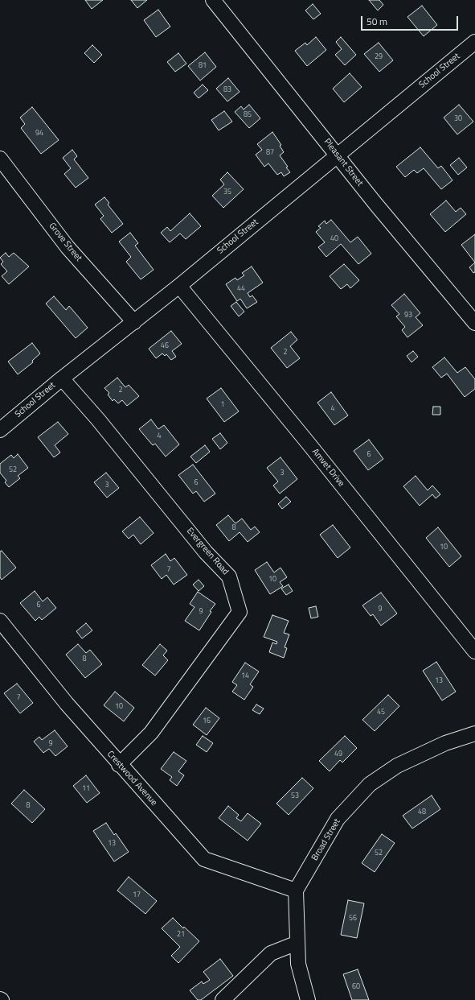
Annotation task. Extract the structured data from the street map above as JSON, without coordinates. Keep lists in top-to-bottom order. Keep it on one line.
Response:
{"streets":{"street":["School Street","Pleasant Street","Grove Street","Amvet Drive","Evergreen Road","Crestwood Avenue","Broad Street"]},"crossings":[["School Street","Pleasant Street"],["School Street","Grove Street"],["School Street","Amvet Drive"],["School Street","Evergreen Road"],["Evergreen Road","Crestwood Avenue"],["Crestwood Avenue","Broad Street"]],"house_numbers":["29","81","83","85","30","94","87","35","40","44","93","46","2","2","1","4","4","6","52","3","6","3","8","10","7","10","6","9","9","8","14","13","7","10","45","16","9","49","11","53","8","48","13","52","17","56","21","60"],"scale_bar":"50 m"}
